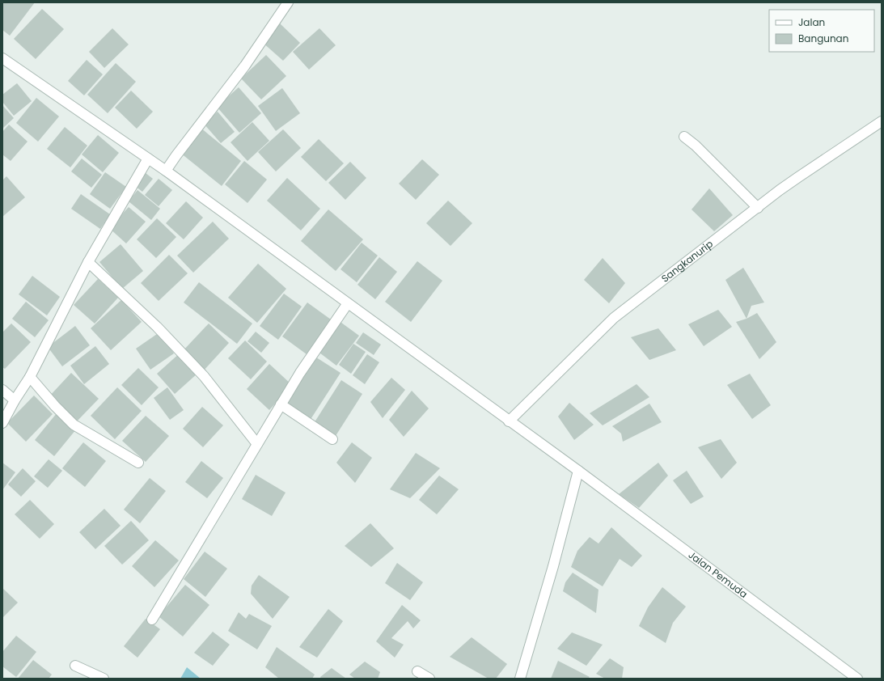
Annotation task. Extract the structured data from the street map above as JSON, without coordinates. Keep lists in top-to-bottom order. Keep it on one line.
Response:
{"streets":{"street":["Sangkanurip","Jalan Pemuda"]},"crossings":[["Sangkanurip","Jalan Pemuda"]],"legend":["Jalan","Bangunan"]}
